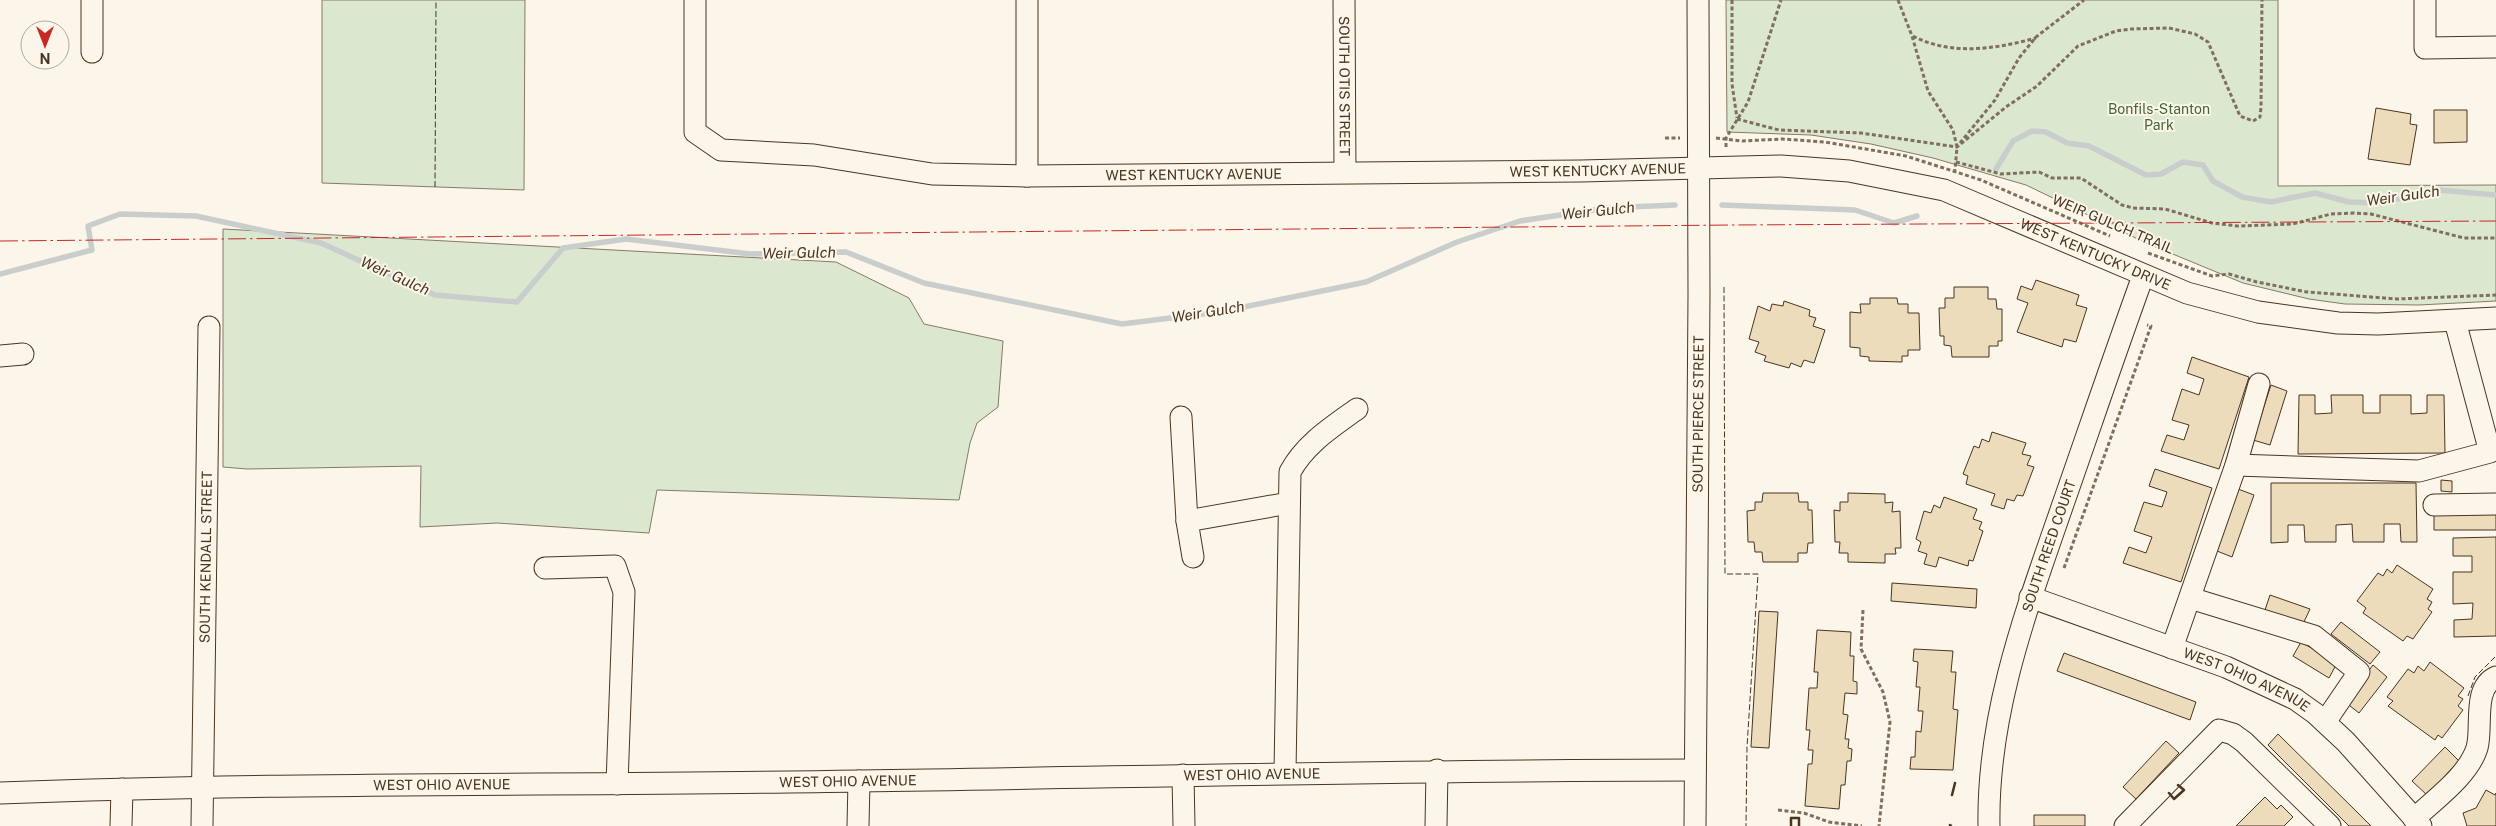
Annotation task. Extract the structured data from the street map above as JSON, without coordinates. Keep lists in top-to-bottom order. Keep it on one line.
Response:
{"streets":{"street":["SOUTH OTIS STREET","WEST KENTUCKY AVENUE","WEST KENTUCKY DRIVE","SOUTH PIERCE STREET","SOUTH REED COURT","SOUTH KENDALL STREET","WEST OHIO AVENUE"],"path":["WEIR GULCH TRAIL"]},"crossings":[["SOUTH OTIS STREET","WEST KENTUCKY AVENUE"],["WEST KENTUCKY AVENUE","WEST KENTUCKY DRIVE"],["WEST KENTUCKY AVENUE","SOUTH PIERCE STREET"],["WEST KENTUCKY DRIVE","SOUTH PIERCE STREET"],["WEST KENTUCKY DRIVE","SOUTH REED COURT"],["SOUTH PIERCE STREET","WEST OHIO AVENUE"],["SOUTH REED COURT","WEST OHIO AVENUE"],["SOUTH KENDALL STREET","WEST OHIO AVENUE"]],"water":["Weir Gulch"],"parks":["Bonfils-Stanton Park"],"north":"bottom"}
